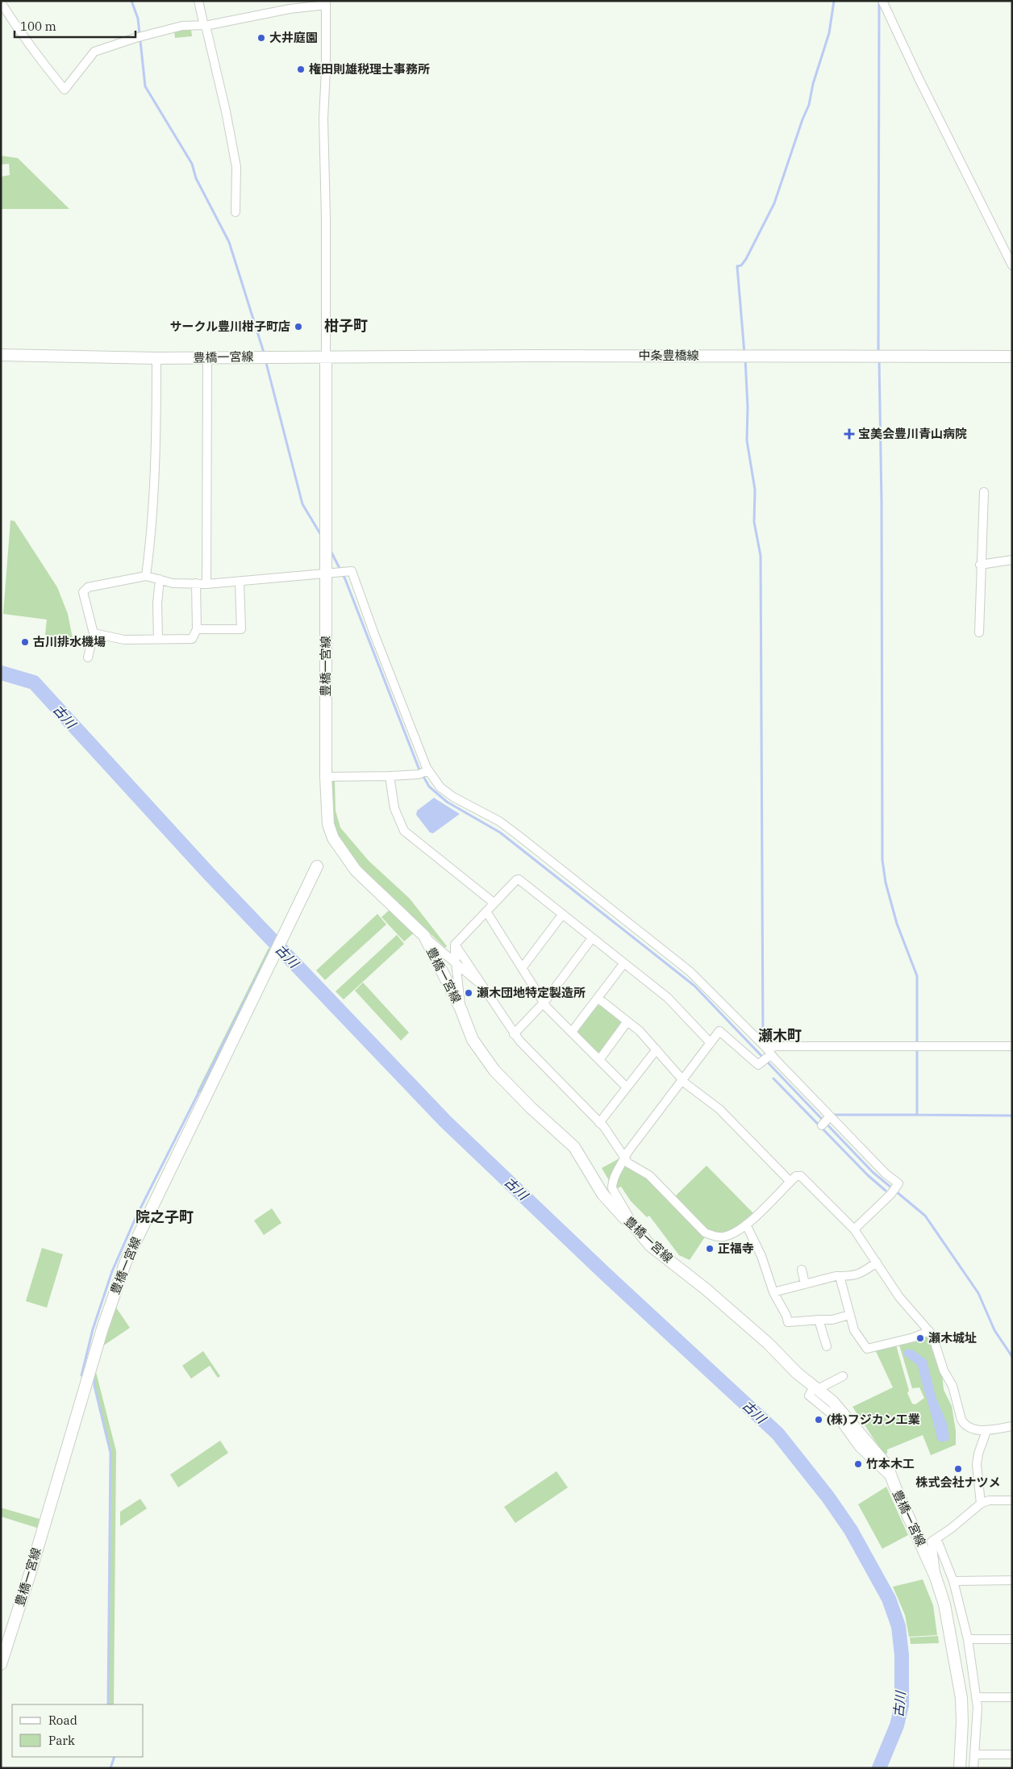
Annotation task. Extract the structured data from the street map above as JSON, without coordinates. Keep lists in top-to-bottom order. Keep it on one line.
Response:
{"streets":{"main road":["中条豊橋線","豊橋一宮線"]},"crossings":[["中条豊橋線","豊橋一宮線"]],"districts":["柑子町","瀬木町","院之子町"],"water":["古川"],"places":{"other":["大井庭園","権田則雄税理士事務所","サークル豊川柑子町店","古川排水機場","瀬木団地特定製造所","正福寺","瀬木城址","(株)フジカン工業","竹本木工","株式会社ナツメ"],"health":["宝美会豊川青山病院"]},"legend":["Road","Park"],"scale_bar":"100 m"}
